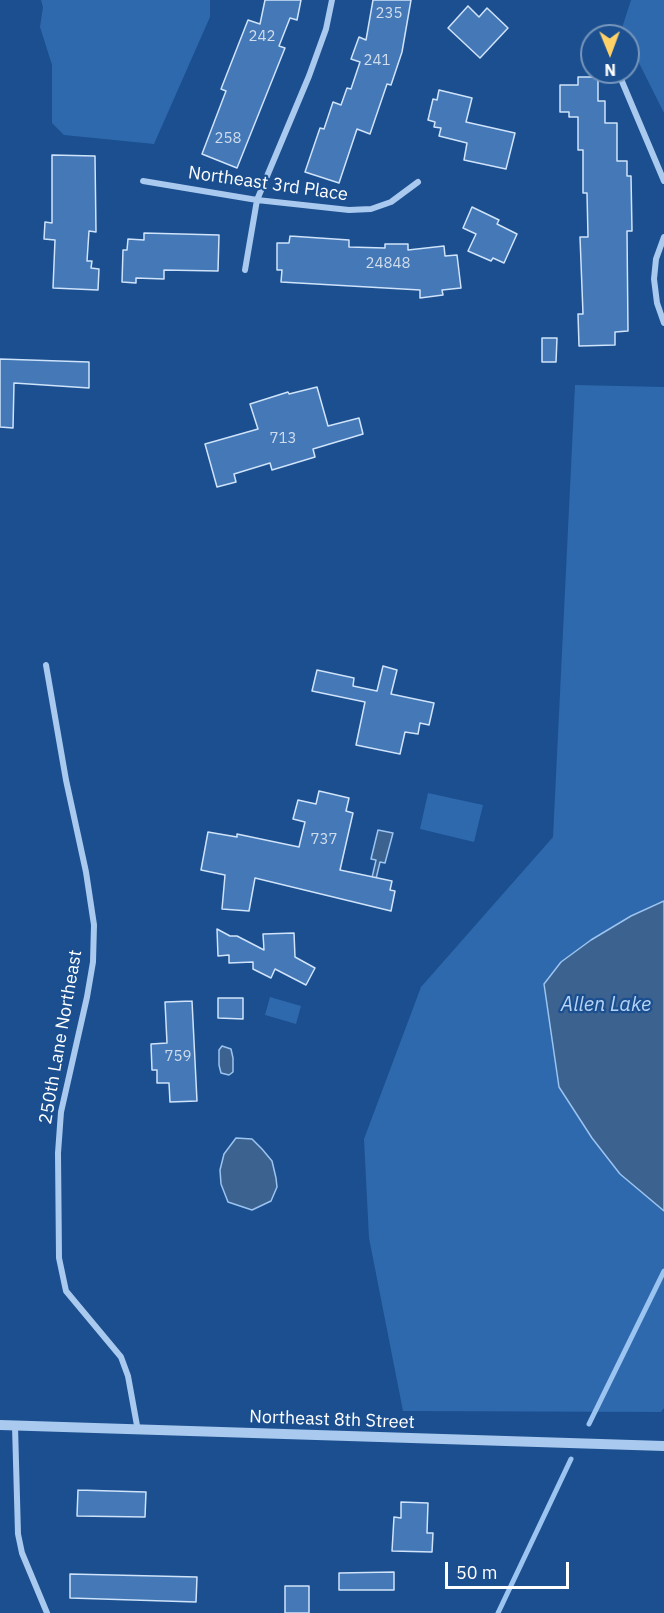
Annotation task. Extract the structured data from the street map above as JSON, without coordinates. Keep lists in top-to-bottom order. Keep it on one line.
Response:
{"streets":{"street":["Northeast 3rd Place","250th Lane Northeast","Northeast 8th Street"]},"crossings":[["250th Lane Northeast","Northeast 8th Street"]],"water":["Allen Lake"],"house_numbers":["235","242","241","258","24848","713","737","759"],"scale_bar":"50 m","north":"bottom"}
